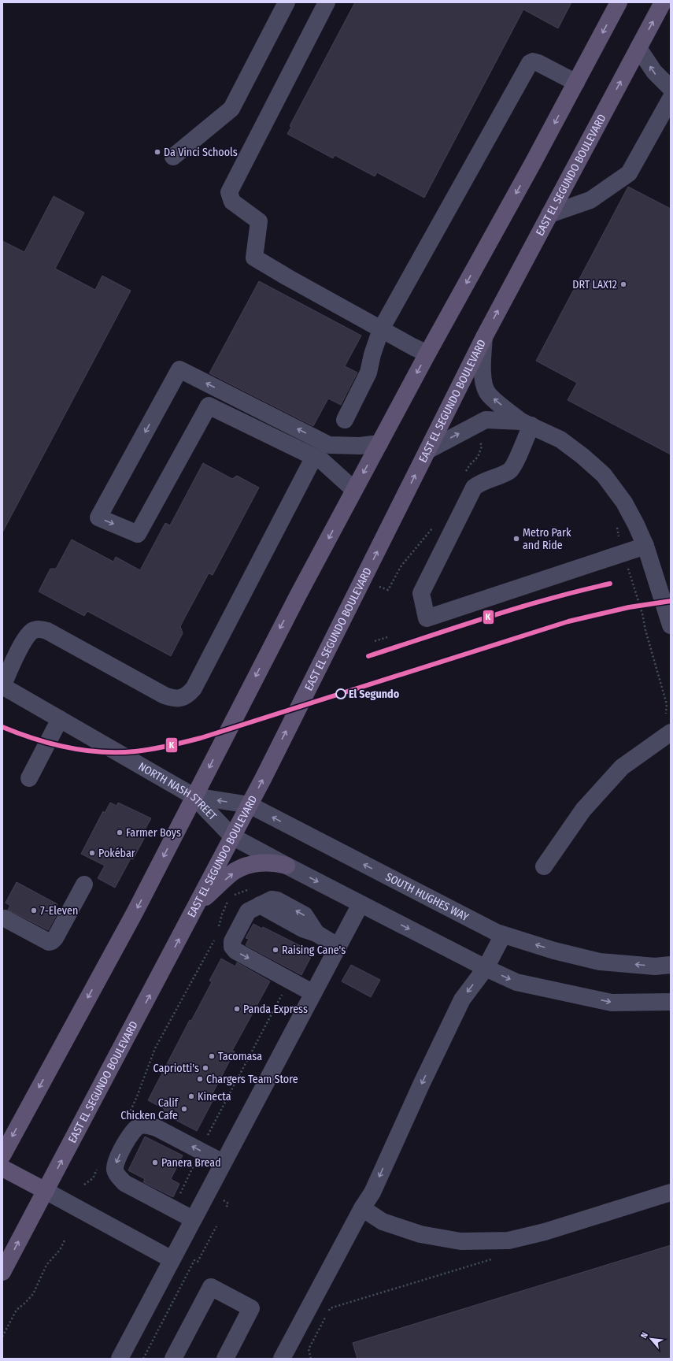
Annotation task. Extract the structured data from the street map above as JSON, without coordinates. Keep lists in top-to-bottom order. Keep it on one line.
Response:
{"streets":{"main road":["EAST EL SEGUNDO BOULEVARD"],"street":["NORTH NASH STREET","SOUTH HUGHES WAY"]},"crossings":[["EAST EL SEGUNDO BOULEVARD","NORTH NASH STREET"],["EAST EL SEGUNDO BOULEVARD","SOUTH HUGHES WAY"],["NORTH NASH STREET","SOUTH HUGHES WAY"]],"places":["Da Vinci Schools","DRT LAX12","Metro Park and Ride","El Segundo","Farmer Boys","Pokébar","7-Eleven","Raising Cane's","Panda Express","Tacomasa","Capriotti's","Chargers Team Store","Kinecta","Calif Chicken Cafe","Panera Bread"],"lines":["transit line K"],"north":"top left"}
